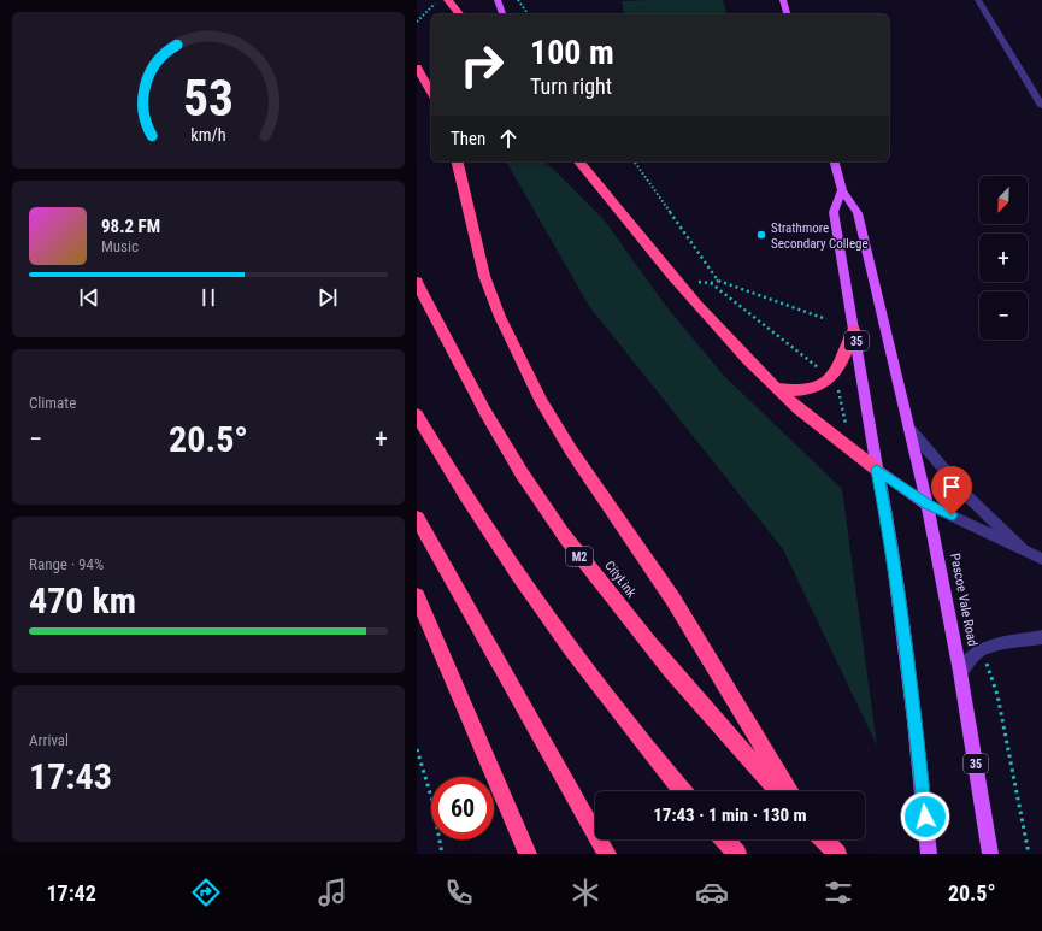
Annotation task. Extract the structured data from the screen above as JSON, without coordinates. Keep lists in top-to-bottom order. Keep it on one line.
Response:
{"streets":{"highway":["M2","CityLink"],"main road":["35","Pascoe Vale Road"]},"crossings":[["35","Pascoe Vale Road"]],"places":["Strathmore Secondary College"],"north":"bottom left","page":{"turn":["100 m","Turn right"],"then":"Then","map_buttons":["+","−"],"song":["98.2 FM","Music"],"tile":["Climate",["Range · 94%","470 km"],["Arrival","17:43"]],"heat":["−","20.5°","+"],"limit":"60","trip":"17:43 · 1 min · 130 m","tabs":["17:42","20.5°"],"gauge":["53","km/h"]}}
